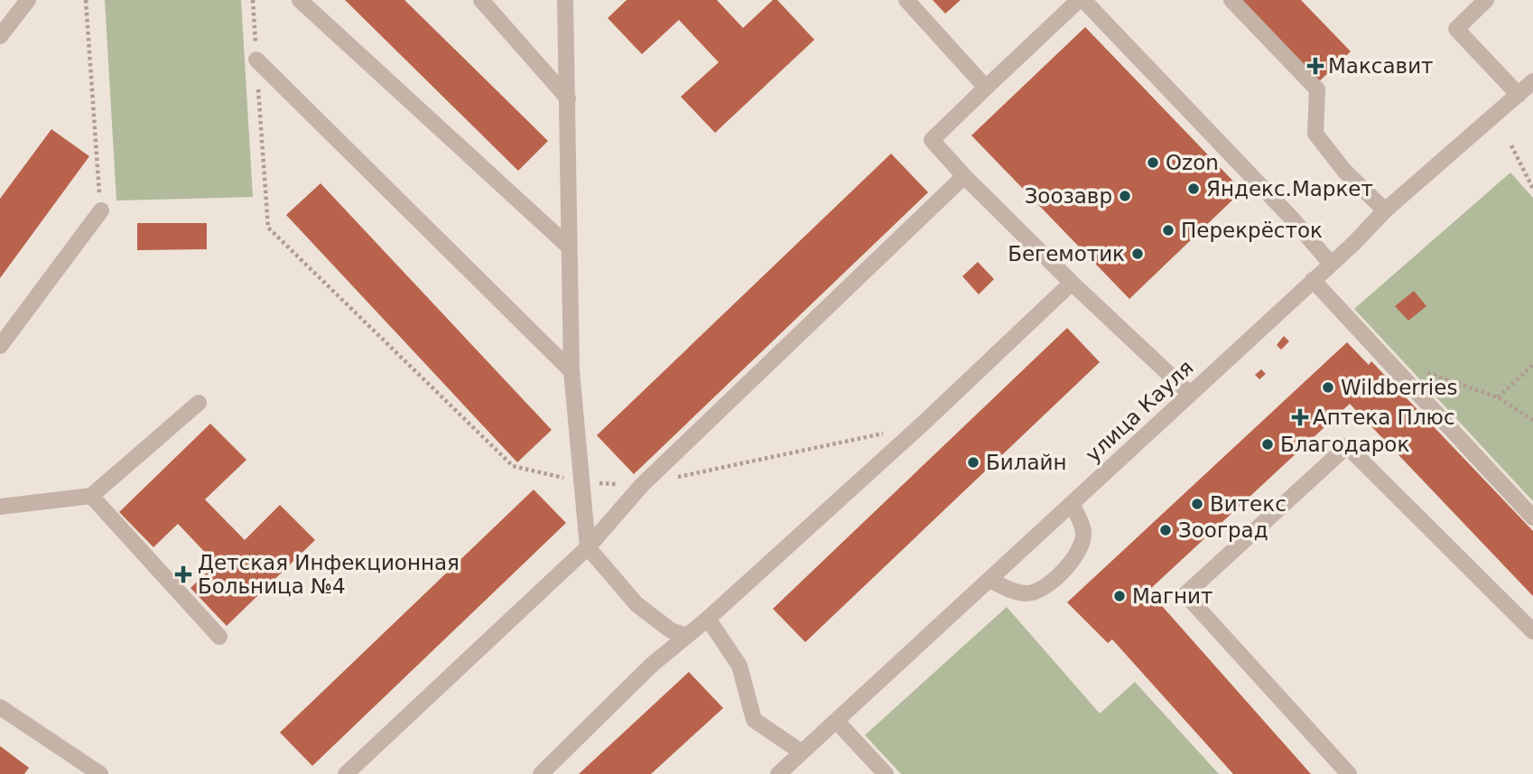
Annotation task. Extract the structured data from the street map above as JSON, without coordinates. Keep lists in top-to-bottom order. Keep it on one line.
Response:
{"streets":{"street":["улица Кауля"]},"places":{"health":["Максавит","Аптека Плюс","Детская Инфекционная Больница №4"],"other":["Ozon","Яндекс.Маркет","Зоозавр","Перекрёсток","Бегемотик","Wildberries","Благодарок","Билайн","Витекс","Зооград","Магнит"]}}
